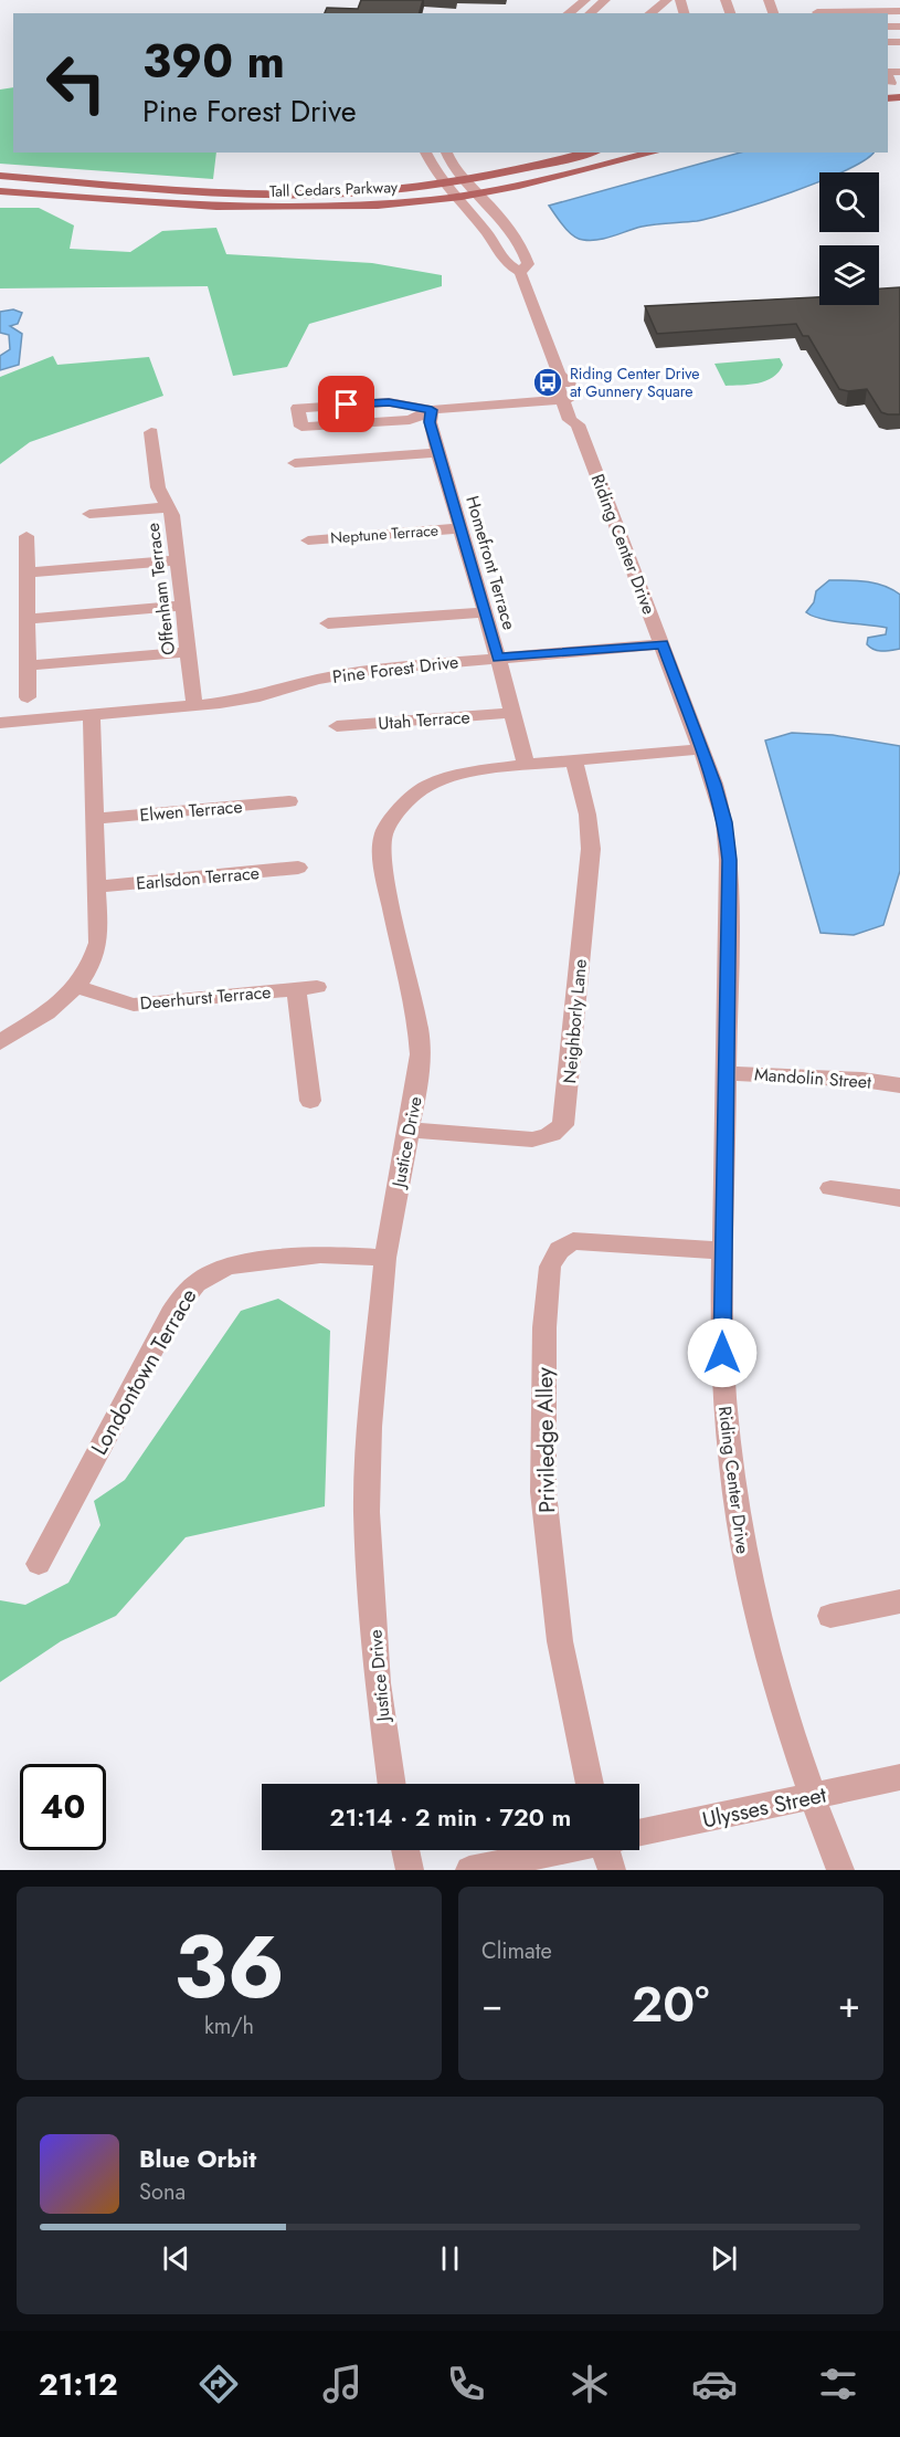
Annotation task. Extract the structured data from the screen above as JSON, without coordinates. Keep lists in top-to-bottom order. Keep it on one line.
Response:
{"streets":{"main road":["Tall Cedars Parkway"],"street":["Neptune Terrace","Riding Center Drive","Homefront Terrace","Offenham Terrace","Pine Forest Drive","Utah Terrace","Elwen Terrace","Earlsdon Terrace","Deerhurst Terrace","Neighborly Lane","Mandolin Street","Justice Drive","Londontown Terrace","Priviledge Alley","Ulysses Street"]},"crossings":[["Tall Cedars Parkway","Riding Center Drive"],["Neptune Terrace","Homefront Terrace"],["Riding Center Drive","Pine Forest Drive"],["Riding Center Drive","Mandolin Street"],["Riding Center Drive","Justice Drive"],["Riding Center Drive","Priviledge Alley"],["Riding Center Drive","Ulysses Street"],["Homefront Terrace","Pine Forest Drive"],["Homefront Terrace","Utah Terrace"],["Homefront Terrace","Justice Drive"],["Offenham Terrace","Pine Forest Drive"],["Neighborly Lane","Justice Drive"],["Justice Drive","Londontown Terrace"]],"places":{"bus stop":["Riding Center Drive at Gunnery Square"]},"page":{"turn":["390 m","Pine Forest Drive"],"limit":"40","trip":"21:14 · 2 min · 720 m","tile":[["36","km/h"],"Climate"],"heat":["−","20°","+"],"song":["Blue Orbit","Sona"],"tabs":"21:12"}}
